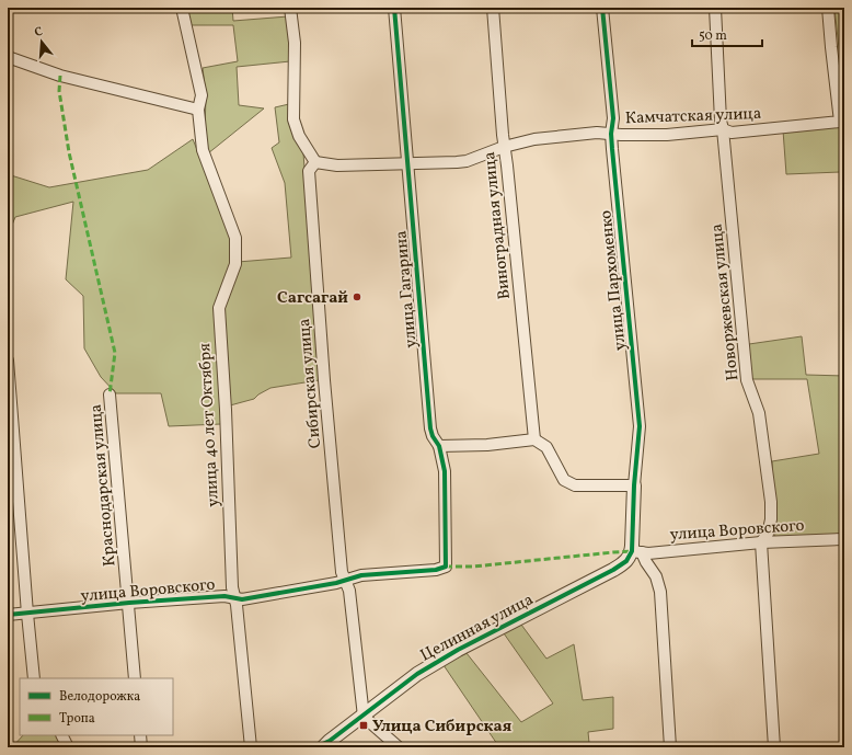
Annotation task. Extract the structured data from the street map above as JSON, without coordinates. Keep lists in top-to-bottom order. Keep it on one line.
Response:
{"streets":{"street":["Камчатская улица","Виноградная улица","улица Пархоменко","улица Гагарина","Новоржевская улица","Сибирская улица","улица 40 лет Октября","Краснодарская улица","улица Воровского","Целинная улица"]},"crossings":[["Камчатская улица","Виноградная улица"],["Камчатская улица","улица Пархоменко"],["Камчатская улица","улица Гагарина"],["Камчатская улица","Новоржевская улица"],["Камчатская улица","Сибирская улица"],["улица Пархоменко","улица Воровского"],["улица Пархоменко","Целинная улица"],["улица Гагарина","улица Воровского"],["Новоржевская улица","улица Воровского"],["Сибирская улица","улица Воровского"],["Сибирская улица","Целинная улица"],["улица 40 лет Октября","улица Воровского"],["Краснодарская улица","улица Воровского"],["улица Воровского","Целинная улица"]],"places":{"other":["Сагсагай"],"transit":["Улица Сибирская"]},"legend":["Велодорожка","Тропа"],"scale_bar":"50 m","north":"top"}
